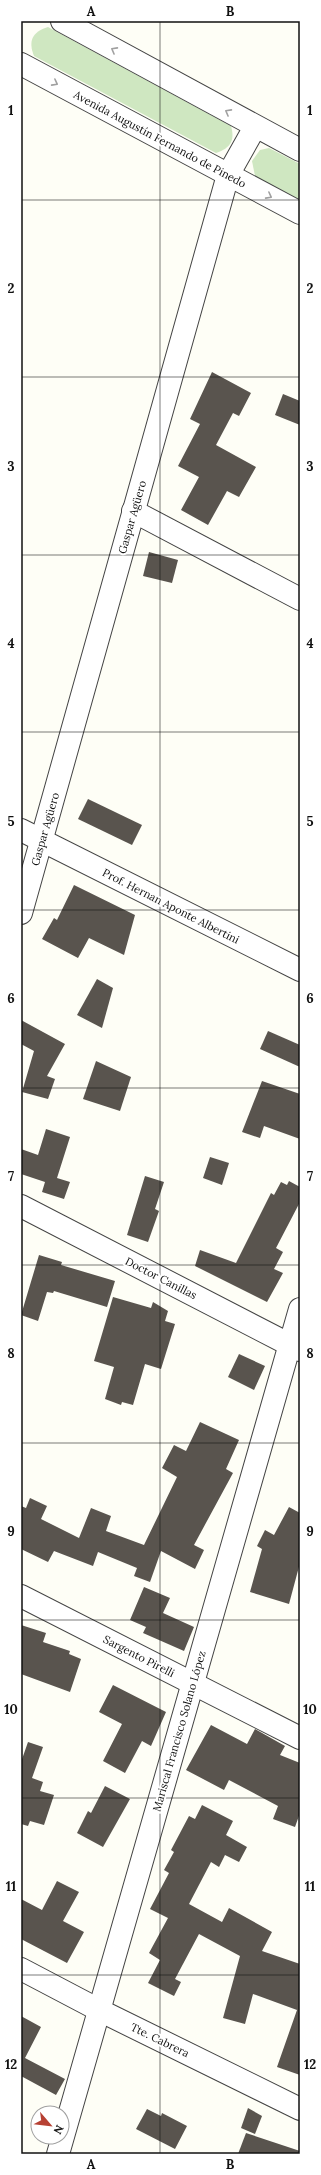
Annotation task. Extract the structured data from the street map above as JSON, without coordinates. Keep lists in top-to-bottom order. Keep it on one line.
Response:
{"streets":{"street":["Avenida Augustín Fernando de Pinedo","Gaspar Agüero","Prof. Hernan Aponte Albertini","Doctor Canillas","Sargento Pirelli","Mariscal Francisco Solano López","Tte. Cabrera"]},"crossings":[["Avenida Augustín Fernando de Pinedo","Gaspar Agüero"],["Gaspar Agüero","Prof. Hernan Aponte Albertini"],["Doctor Canillas","Mariscal Francisco Solano López"],["Sargento Pirelli","Mariscal Francisco Solano López"],["Mariscal Francisco Solano López","Tte. Cabrera"]],"north":"bottom right","grid":{"columns":["A","B"],"rows":["1","2","3","4","5","6","7","8","9","10","11","12"]}}
